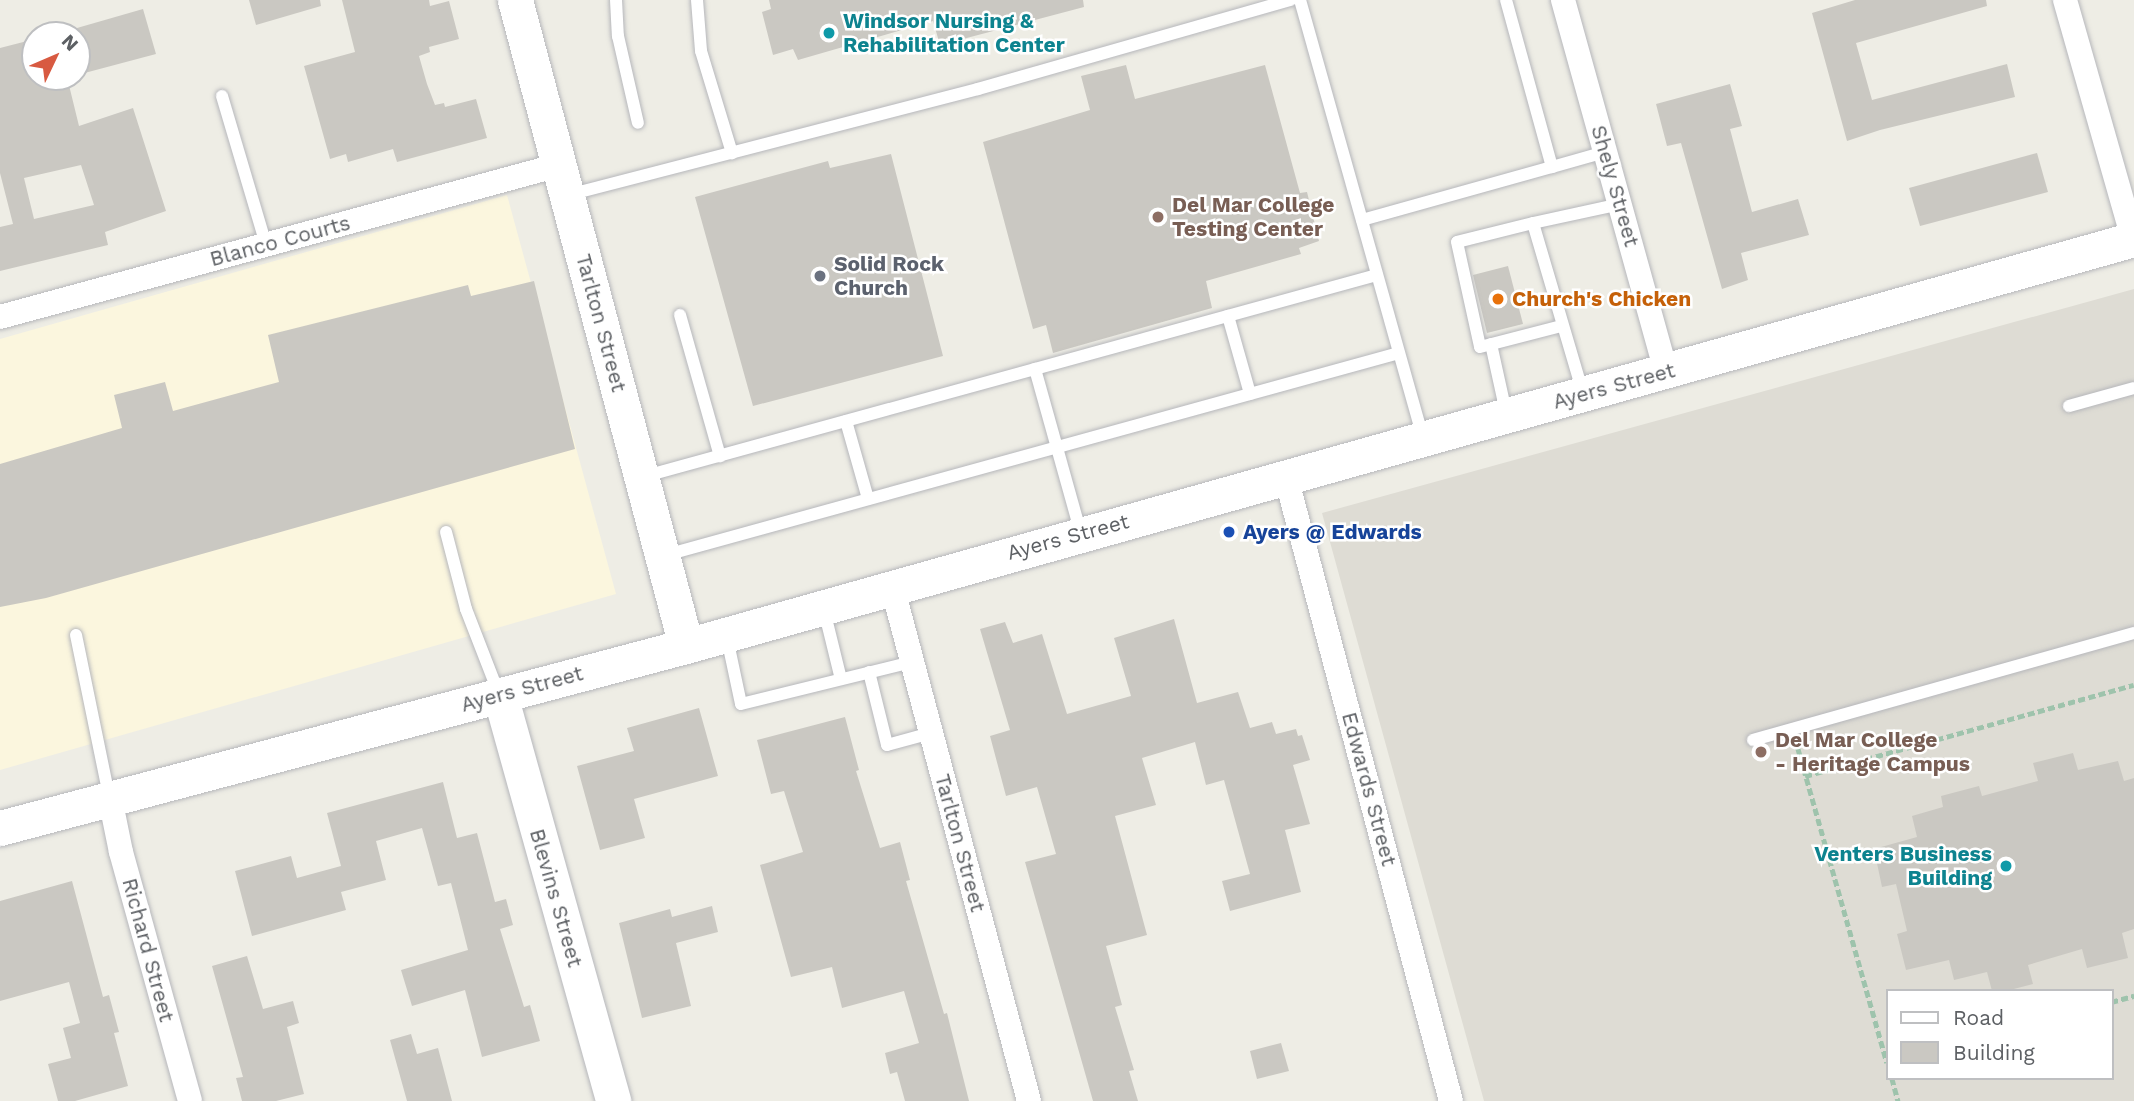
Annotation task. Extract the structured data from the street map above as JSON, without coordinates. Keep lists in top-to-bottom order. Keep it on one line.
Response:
{"streets":{"main road":["Tarlton Street","Ayers Street","Blevins Street"],"street":["Shely Street","Blanco Courts","Edwards Street","Richard Street"]},"crossings":[["Shely Street","Ayers Street"],["Blanco Courts","Tarlton Street"],["Tarlton Street","Ayers Street"],["Ayers Street","Edwards Street"],["Ayers Street","Blevins Street"],["Ayers Street","Richard Street"]],"places":["Windsor Nursing & Rehabilitation Center","Del Mar College Testing Center","Solid Rock Church","Church's Chicken","Ayers @ Edwards","Del Mar College - Heritage Campus","Venters Business Building"],"legend":["Road","Building"],"north":"top right"}
